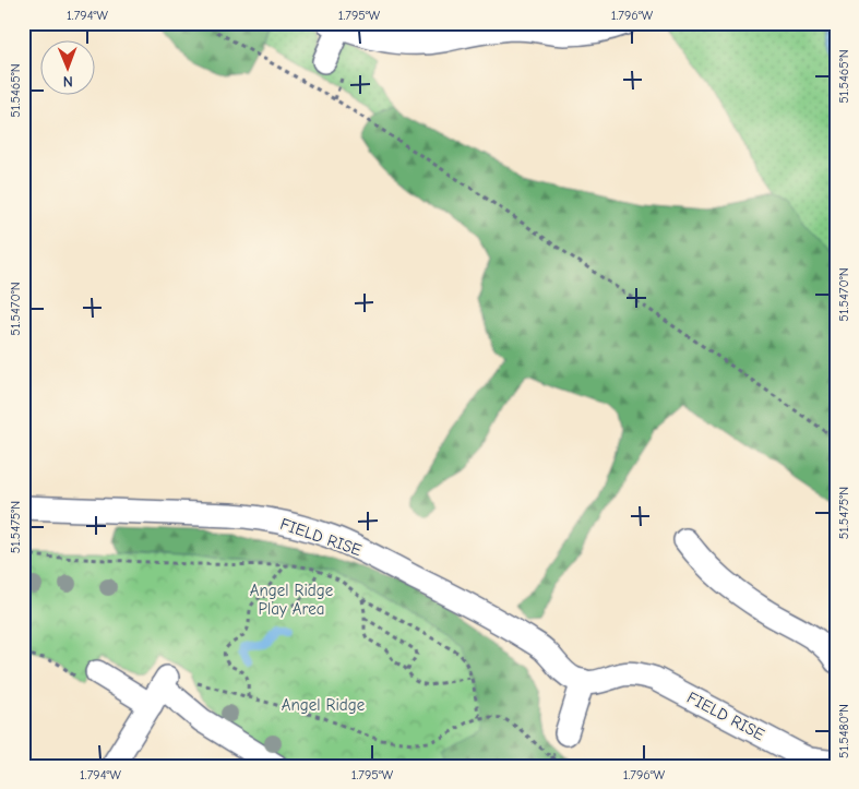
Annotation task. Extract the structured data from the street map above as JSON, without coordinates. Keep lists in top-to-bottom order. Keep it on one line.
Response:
{"streets":{"street":["FIELD RISE"]},"parks":["Angel Ridge Play Area","Angel Ridge"],"north":"bottom","coordinates":["1.794°W","1.795°W","1.796°W","51.5465°N","51.5470°N","51.5475°N","51.5480°N"]}
